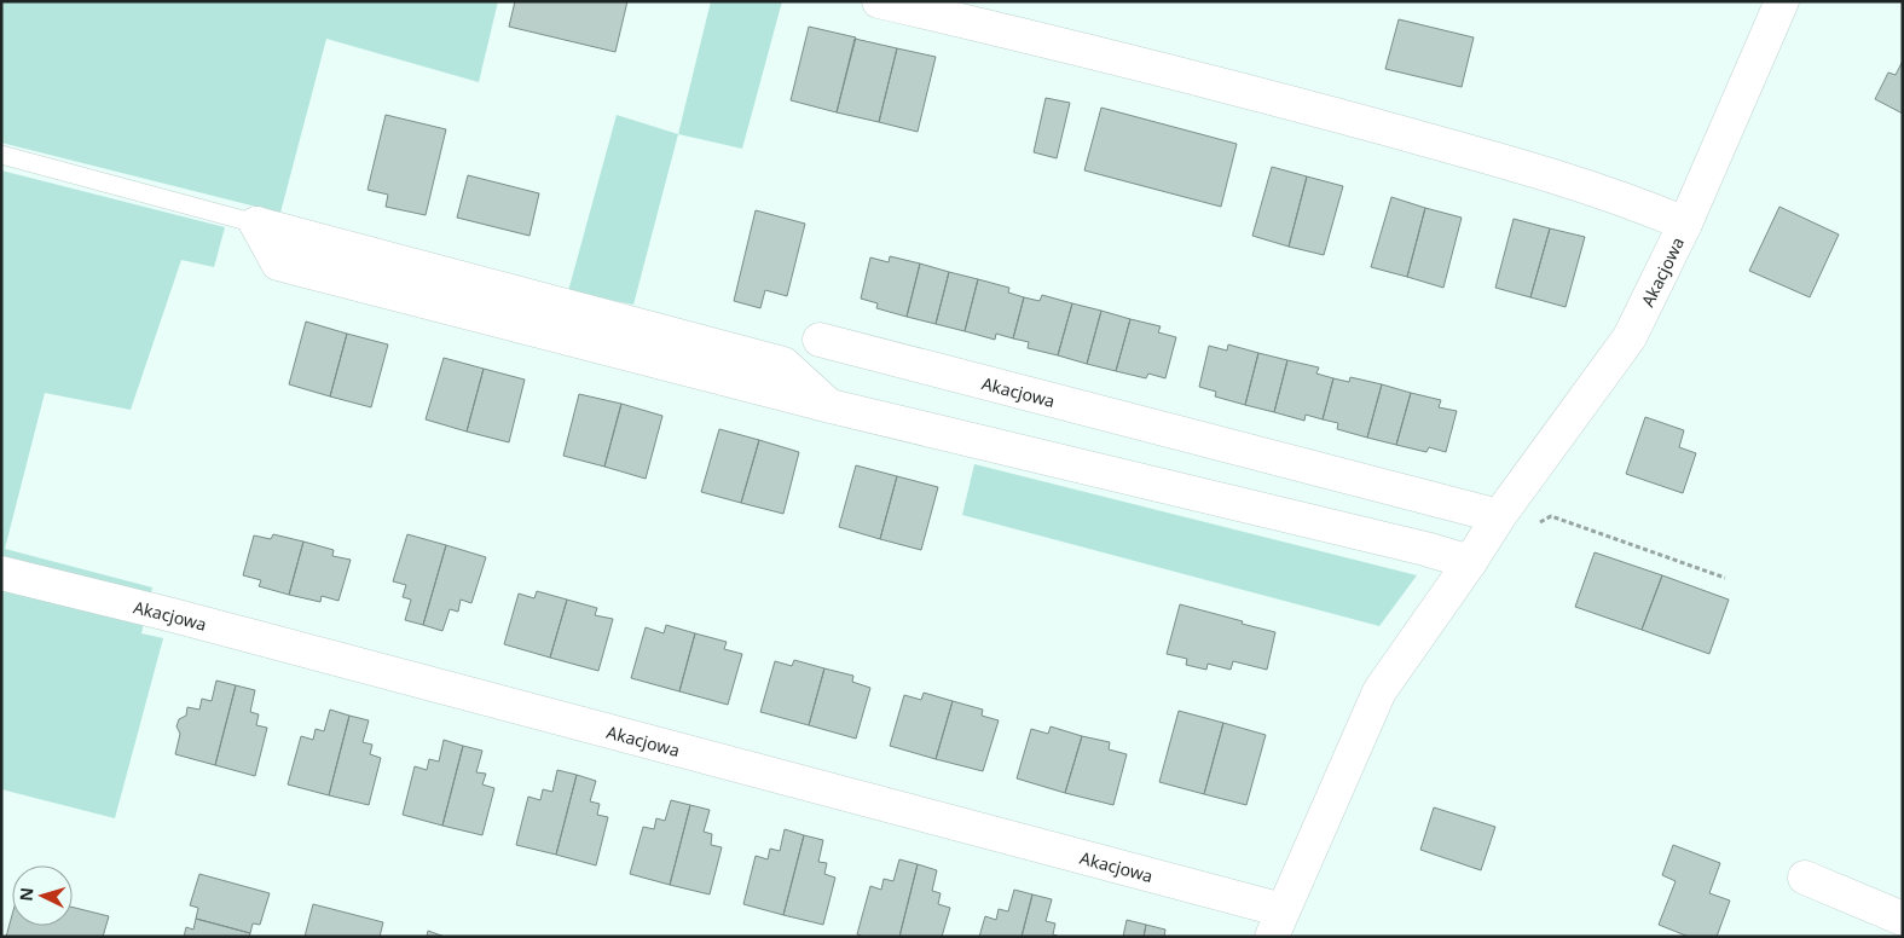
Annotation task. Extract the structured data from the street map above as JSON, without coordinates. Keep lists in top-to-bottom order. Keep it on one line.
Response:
{"streets":{"street":["Akacjowa"]},"north":"left"}
